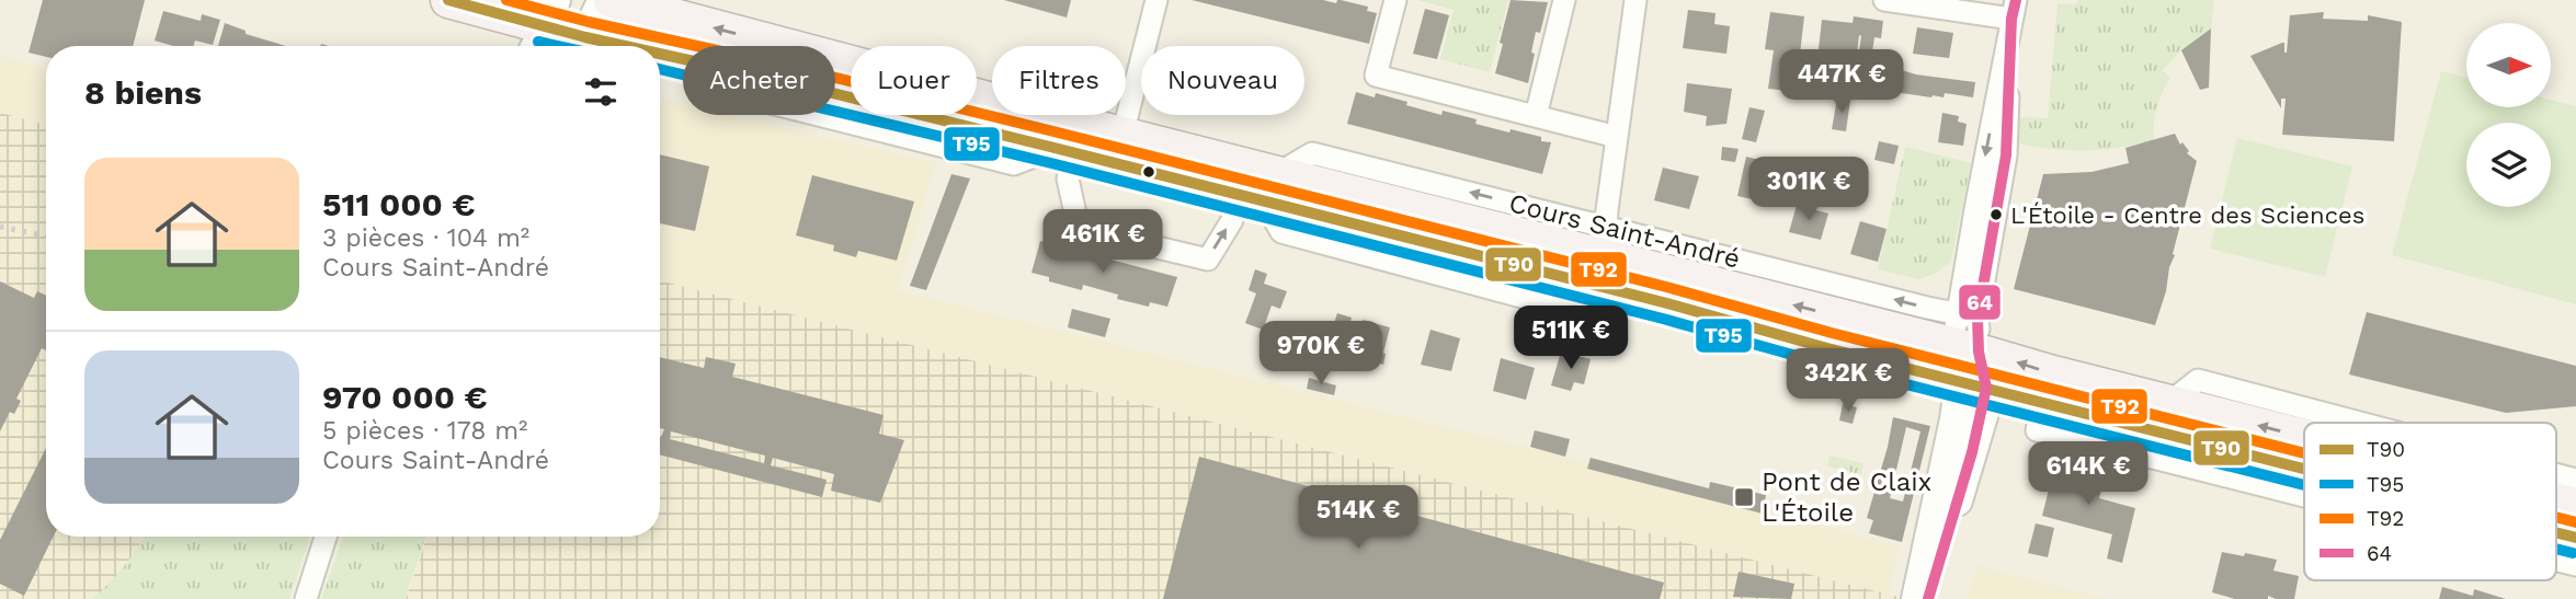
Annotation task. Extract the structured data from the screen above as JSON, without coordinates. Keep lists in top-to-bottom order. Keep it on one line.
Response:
{"streets":{"main road":["Cours Saint-André"]},"places":{"other":["L'Étoile - Centre des Sciences"],"transit":["Pont de Claix L'Étoile"]},"lines":["transit line T90","transit line T92","transit line 64","transit line T95"],"legend":["T90","T95","T92","64"],"north":"right","page":{"chip":["Acheter","Louer","Filtres","Nouveau"],"heading":"8 biens","price":["447K €","301K €","461K €","511K €","970K €","342K €","614K €","514K €"],"list":[{"name":"511 000 €","note":"3 pièces · 104 m² · Cours Saint-André"},{"name":"970 000 €","note":"5 pièces · 178 m² · Cours Saint-André"}]}}
